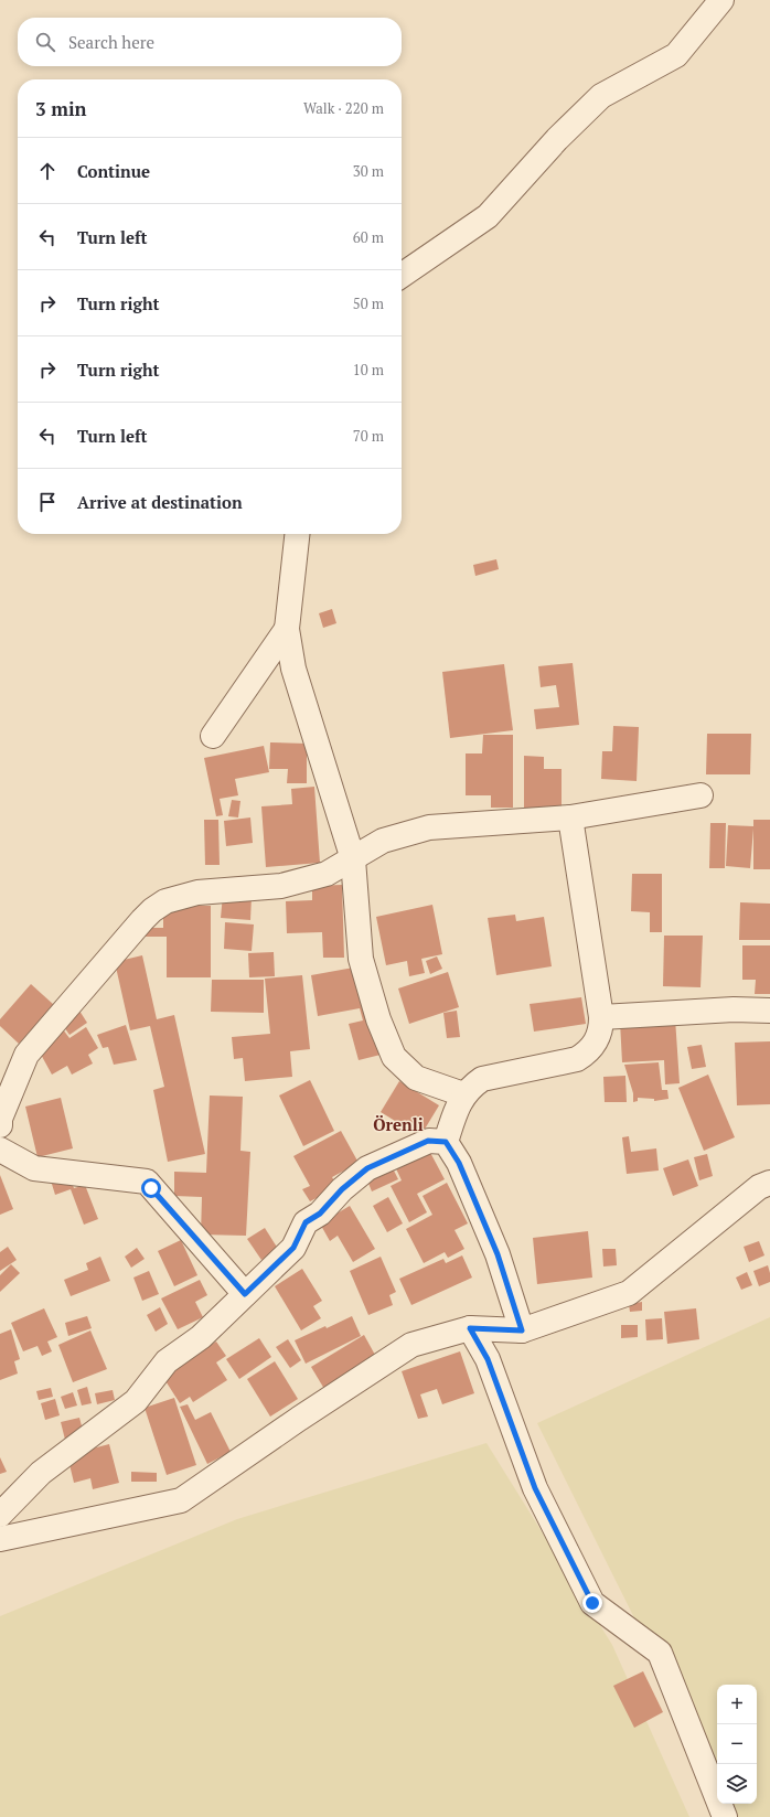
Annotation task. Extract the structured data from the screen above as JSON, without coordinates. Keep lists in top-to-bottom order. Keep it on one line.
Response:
{"districts":["Örenli"],"page":{"search":"Search here","heading":["3 min","Walk · 220 m"],"list":[["Continue","30 m"],["Turn left","60 m"],["Turn right","50 m"],["Turn right","10 m"],["Turn left","70 m"],"Arrive at destination"],"map_buttons":["+","−"]}}
